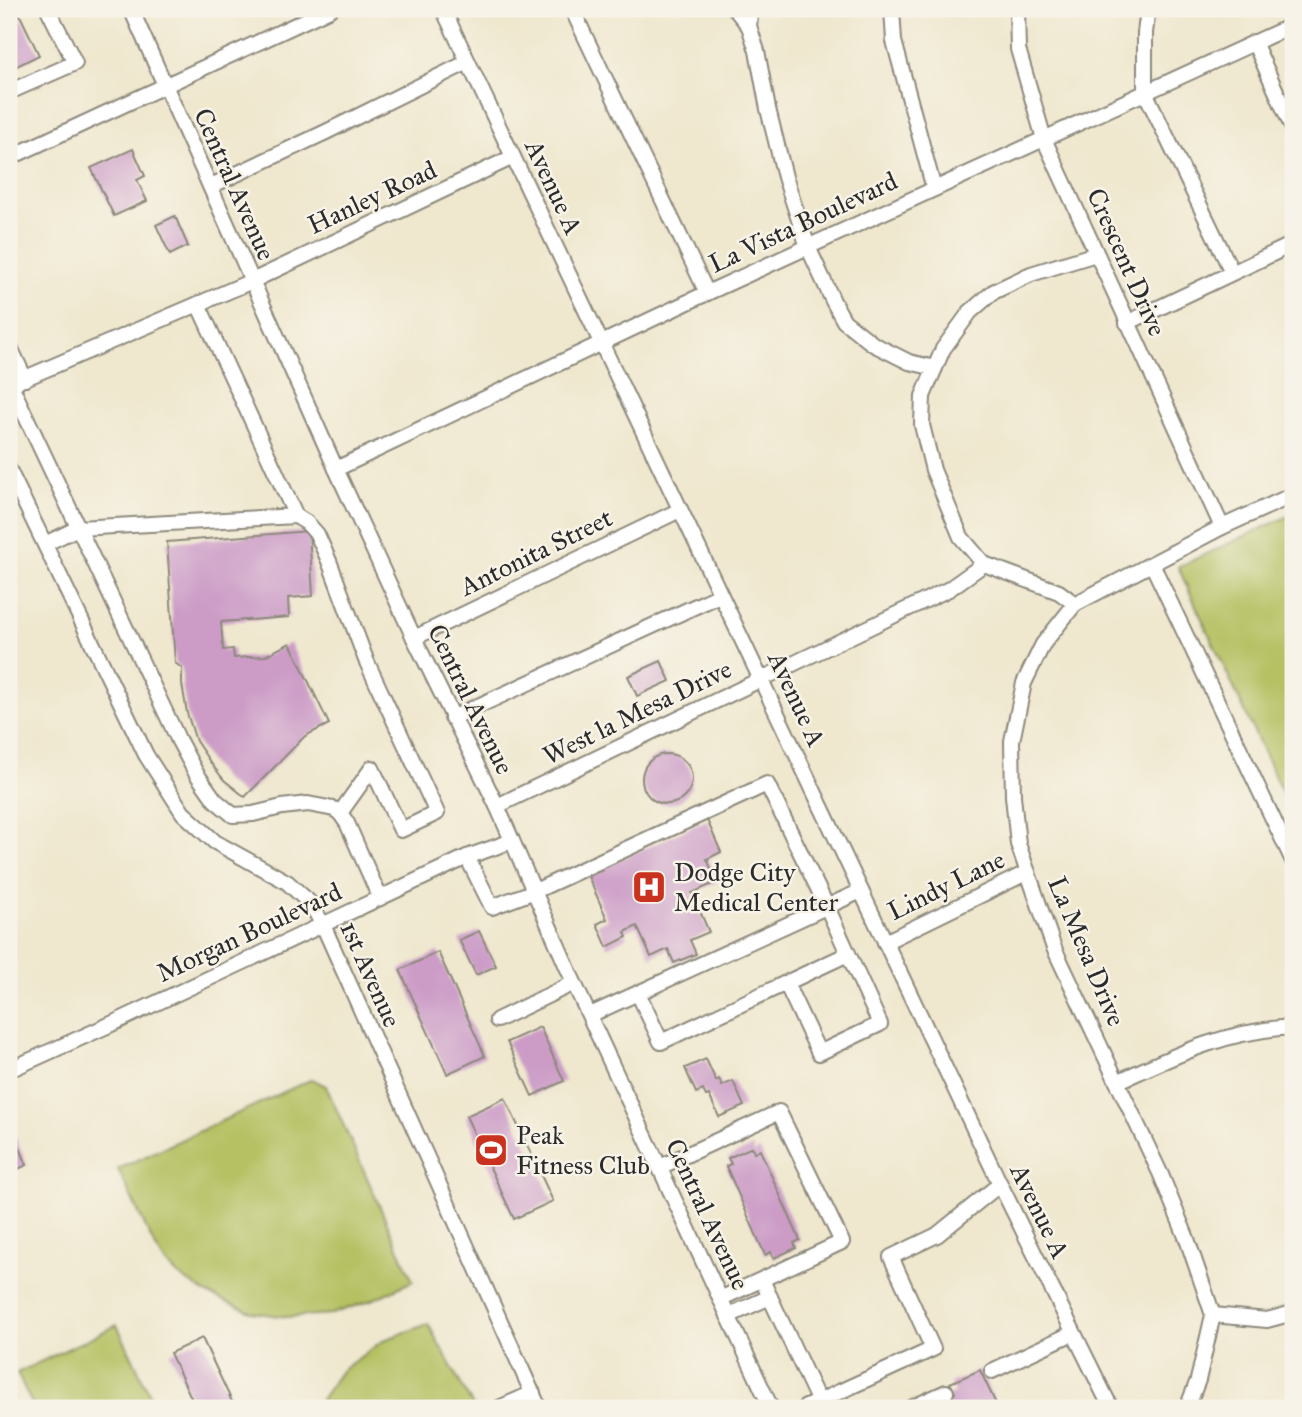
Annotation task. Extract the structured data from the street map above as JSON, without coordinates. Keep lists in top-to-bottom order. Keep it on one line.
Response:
{"streets":{"street":["Central Avenue","Avenue A","Hanley Road","La Vista Boulevard","Crescent Drive","Antonita Street","West la Mesa Drive","Lindy Lane","Morgan Boulevard","La Mesa Drive","1st Avenue"]},"crossings":[["Central Avenue","Hanley Road"],["Central Avenue","La Vista Boulevard"],["Central Avenue","Antonita Street"],["Central Avenue","West la Mesa Drive"],["Central Avenue","Morgan Boulevard"],["Avenue A","Hanley Road"],["Avenue A","La Vista Boulevard"],["Avenue A","Antonita Street"],["Avenue A","West la Mesa Drive"],["Avenue A","Lindy Lane"],["La Vista Boulevard","Crescent Drive"],["Lindy Lane","La Mesa Drive"],["Morgan Boulevard","1st Avenue"]],"places":{"hospital":["Dodge City Medical Center"],"sports":["Peak Fitness Club"]}}
